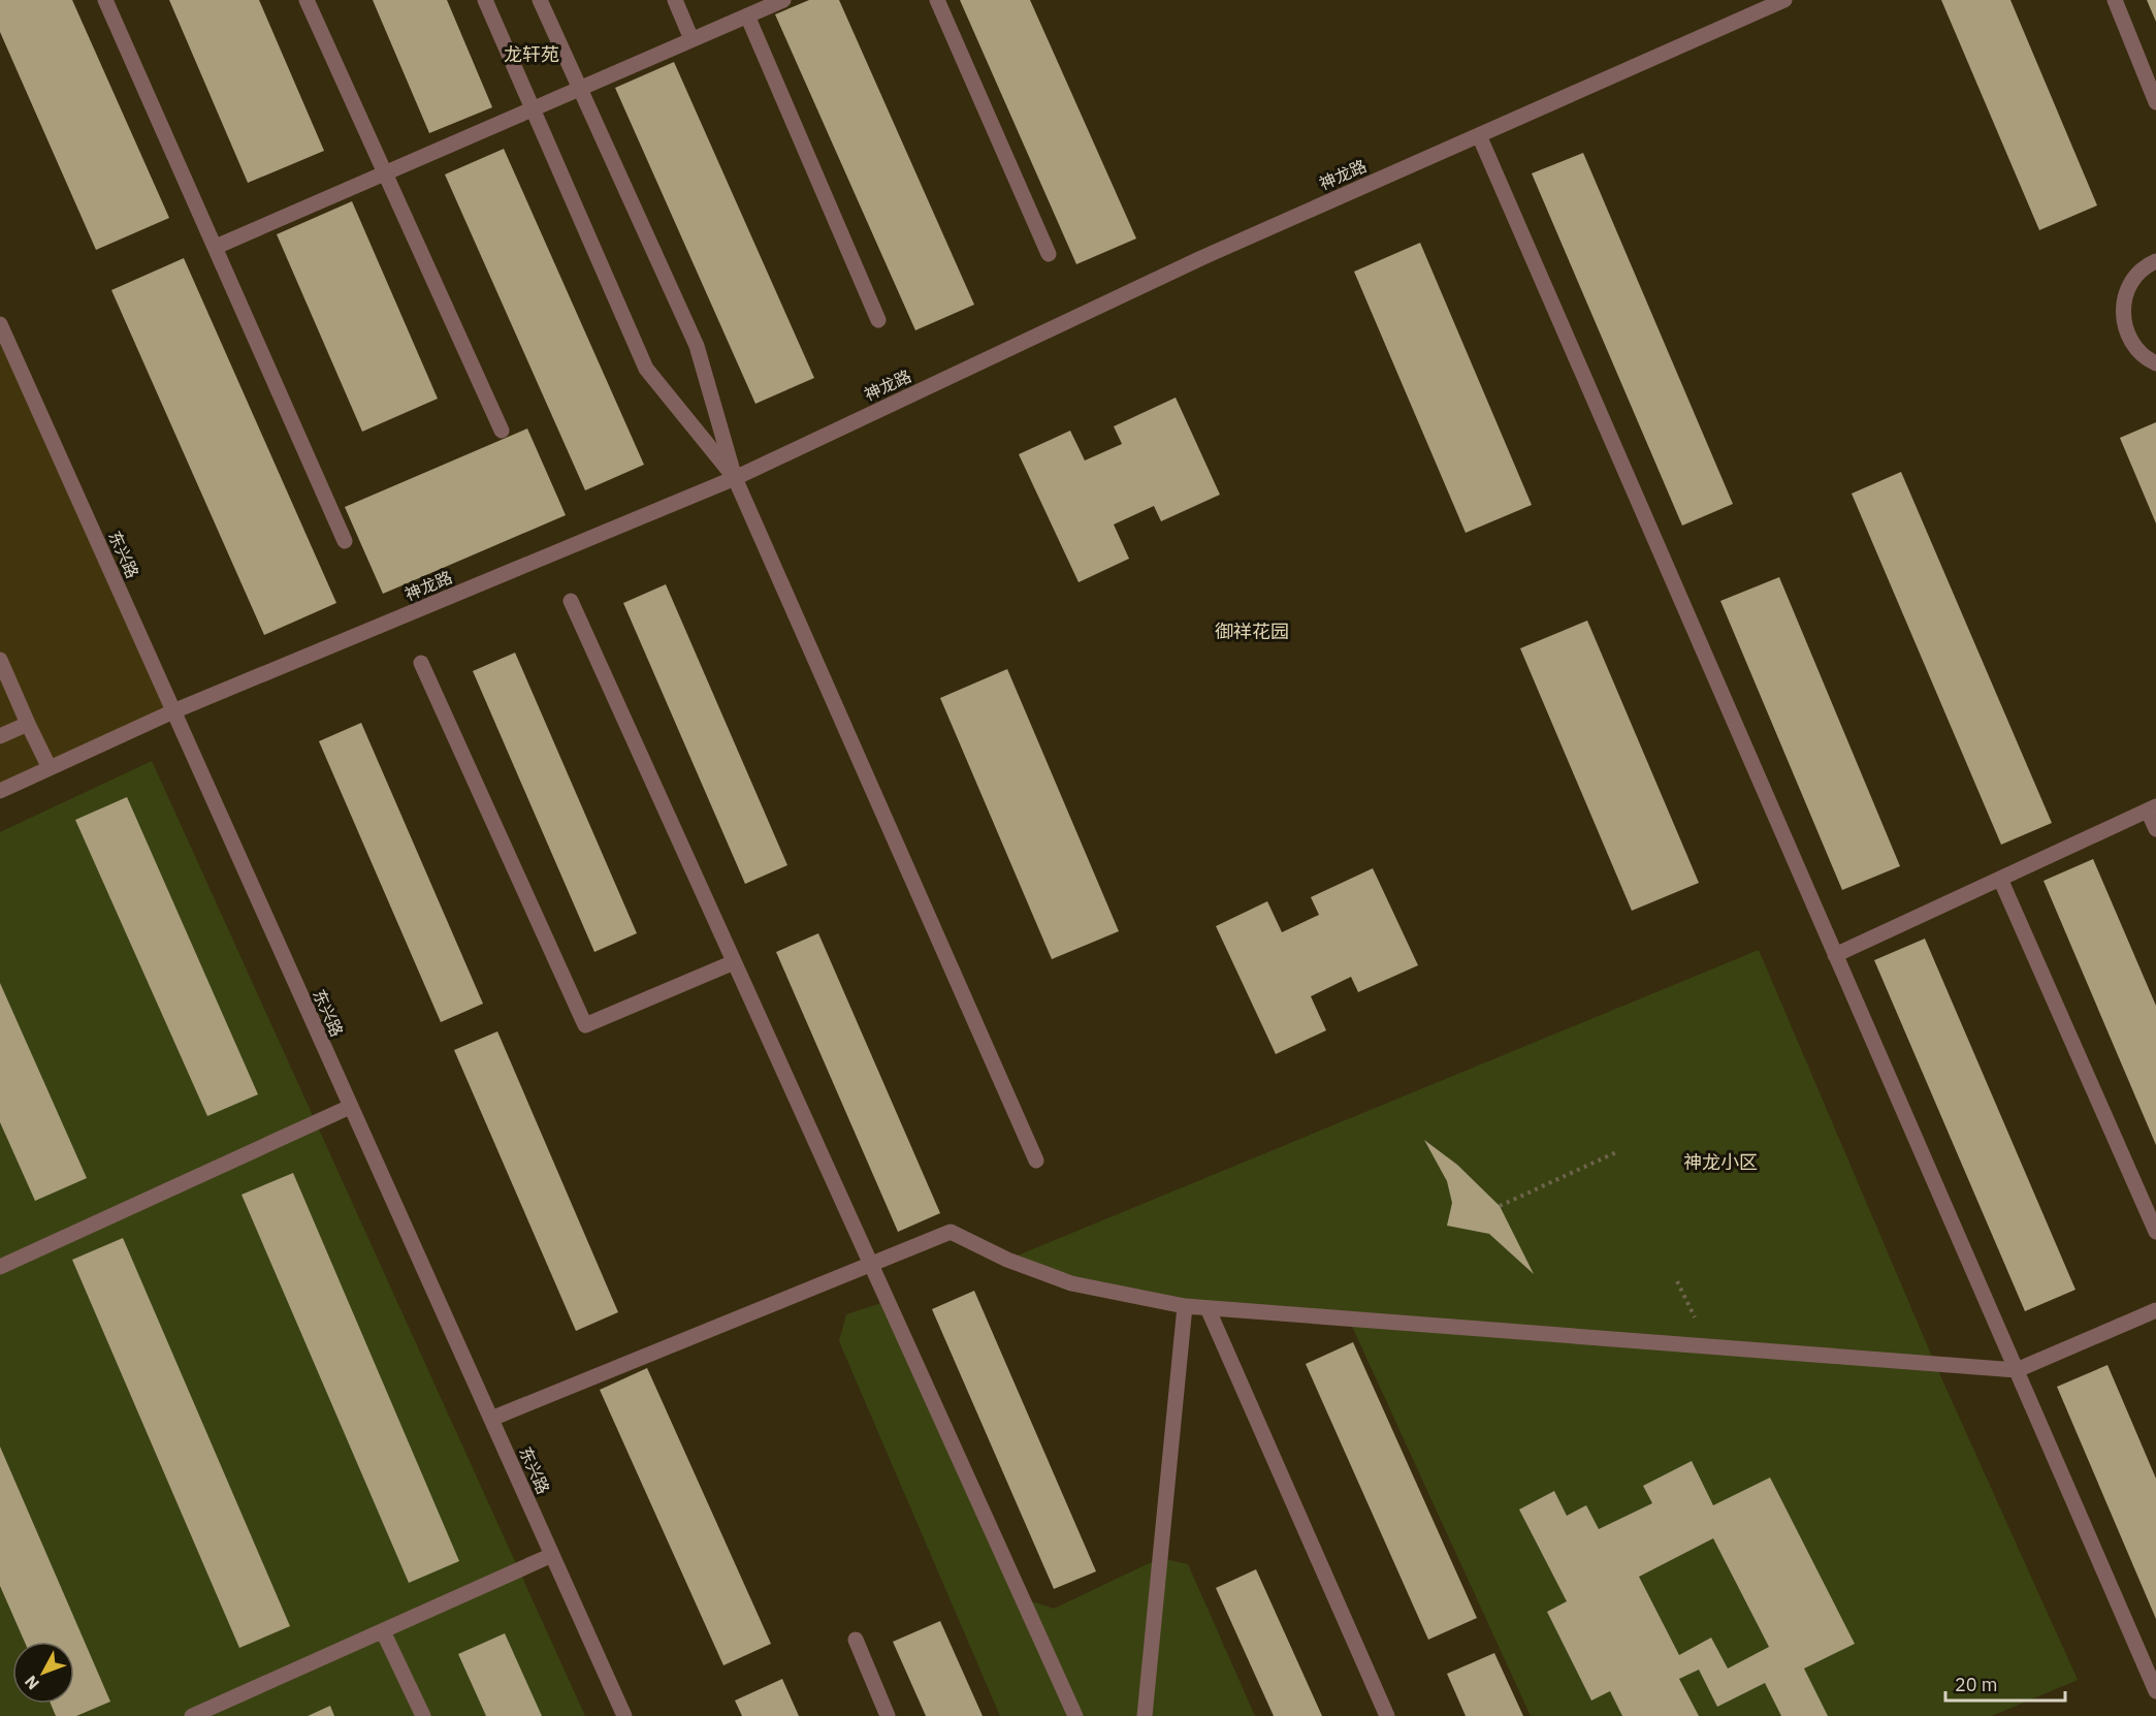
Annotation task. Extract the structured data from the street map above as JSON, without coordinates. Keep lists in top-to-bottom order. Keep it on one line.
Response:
{"streets":{"street":["神龙路","东兴路"]},"crossings":[["神龙路","东兴路"]],"districts":["龙轩苑","御祥花园","神龙小区"],"scale_bar":"20 m","north":"bottom left"}
